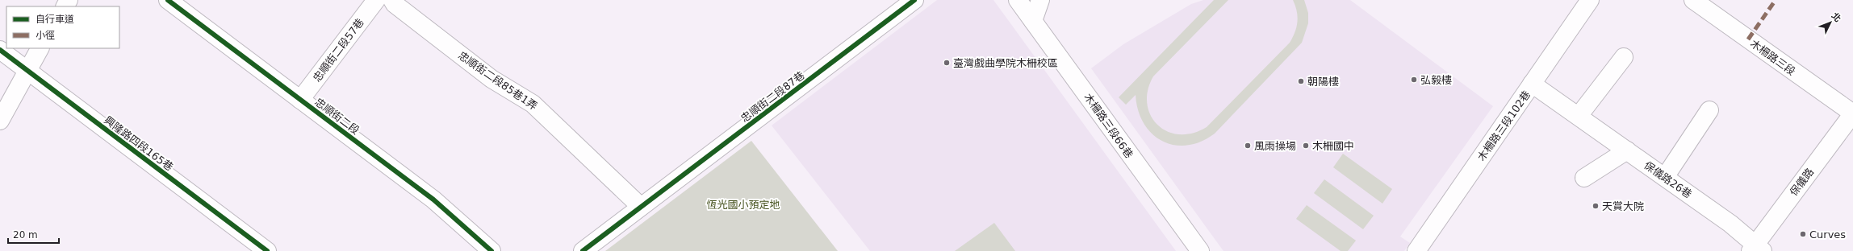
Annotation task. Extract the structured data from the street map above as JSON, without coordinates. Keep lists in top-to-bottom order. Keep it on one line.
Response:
{"streets":{"street":["忠順街二段57巷","木柵路三段","忠順街二段85巷1弄","忠順街二段87巷","忠順街二段","木柵路三段66巷","木柵路三段102巷","興隆路四段165巷","保儀路26巷","保儀路"]},"crossings":[["忠順街二段57巷","忠順街二段"],["木柵路三段","保儀路"],["忠順街二段85巷1弄","忠順街二段87巷"],["木柵路三段102巷","保儀路26巷"],["保儀路26巷","保儀路"]],"parks":["恆光國小預定地"],"places":["臺灣戲曲學院木柵校區","弘毅樓","朝陽樓","風雨操場","木柵國中","天賞大院","Curves"],"legend":["自行車道","小徑"],"scale_bar":"20 m","north":"top right"}
